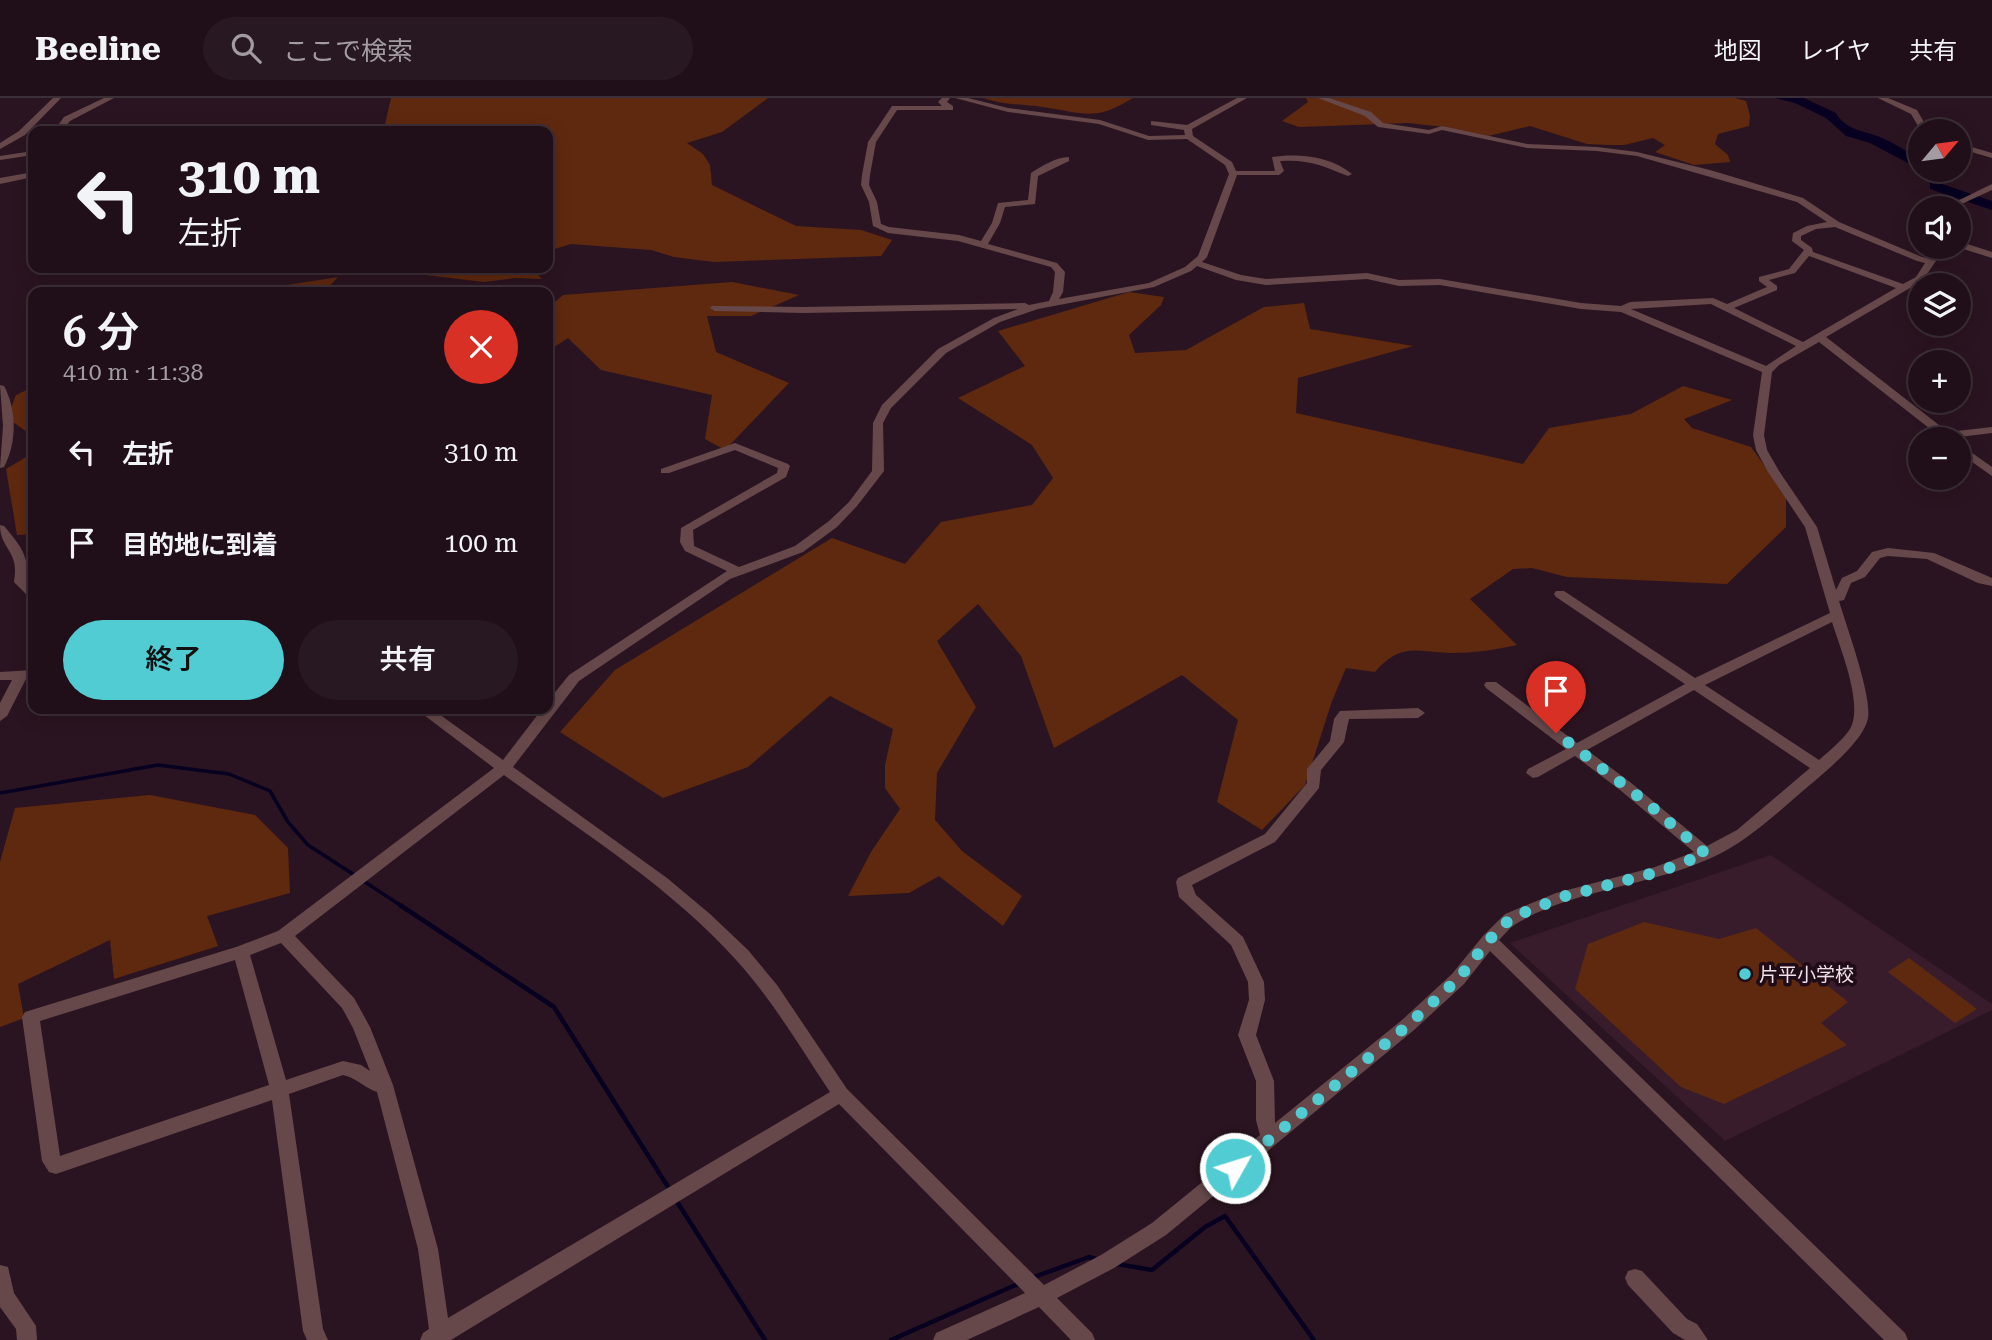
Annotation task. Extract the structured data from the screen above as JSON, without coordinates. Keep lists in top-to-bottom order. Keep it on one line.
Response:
{"places":["片平小学校"],"north":"top right","page":{"header":"Beeline","search":"ここで検索","nav":["地図","レイヤ","共有"],"map_buttons":["+","−"],"turn":["310 m","左折"],"heading":["6 分","410 m · 11:38"],"list":[{"name":"左折","value":"310 m"},{"name":"目的地に到着","value":"100 m"}],"buttons":["終了","共有"]}}
